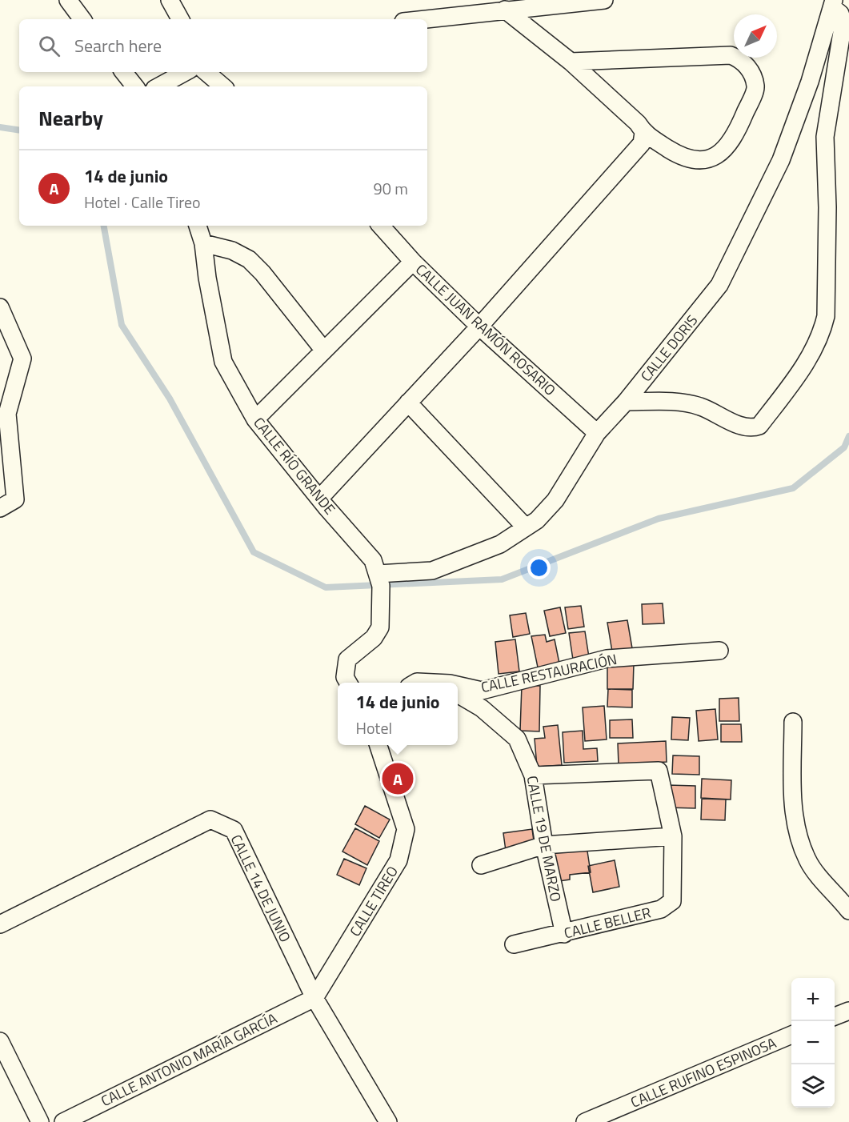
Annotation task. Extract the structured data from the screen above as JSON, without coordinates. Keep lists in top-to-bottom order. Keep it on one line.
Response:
{"streets":{"street":["CALLE JUAN RAMÓN ROSARIO","CALLE DORIS","CALLE RÍO GRANDE","CALLE RESTAURACIÓN","CALLE 19 DE MARZO","CALLE 14 DE JUNIO","CALLE TIREO","CALLE BELLER","CALLE ANTONIO MARÍA GARCÍA","CALLE RUFINO ESPINOSA"]},"crossings":[["CALLE JUAN RAMÓN ROSARIO","CALLE DORIS"],["CALLE DORIS","CALLE RÍO GRANDE"],["CALLE 19 DE MARZO","CALLE BELLER"],["CALLE 14 DE JUNIO","CALLE TIREO"],["CALLE 14 DE JUNIO","CALLE ANTONIO MARÍA GARCÍA"],["CALLE TIREO","CALLE ANTONIO MARÍA GARCÍA"]],"north":"top right","page":{"search":"Search here","heading":"Nearby","list":[{"mark":"A","name":"14 de junio","note":"Hotel · Calle Tireo","value":"90 m"}],"popup":["14 de junio","Hotel"],"pins":"A","map_buttons":["+","−"]}}
